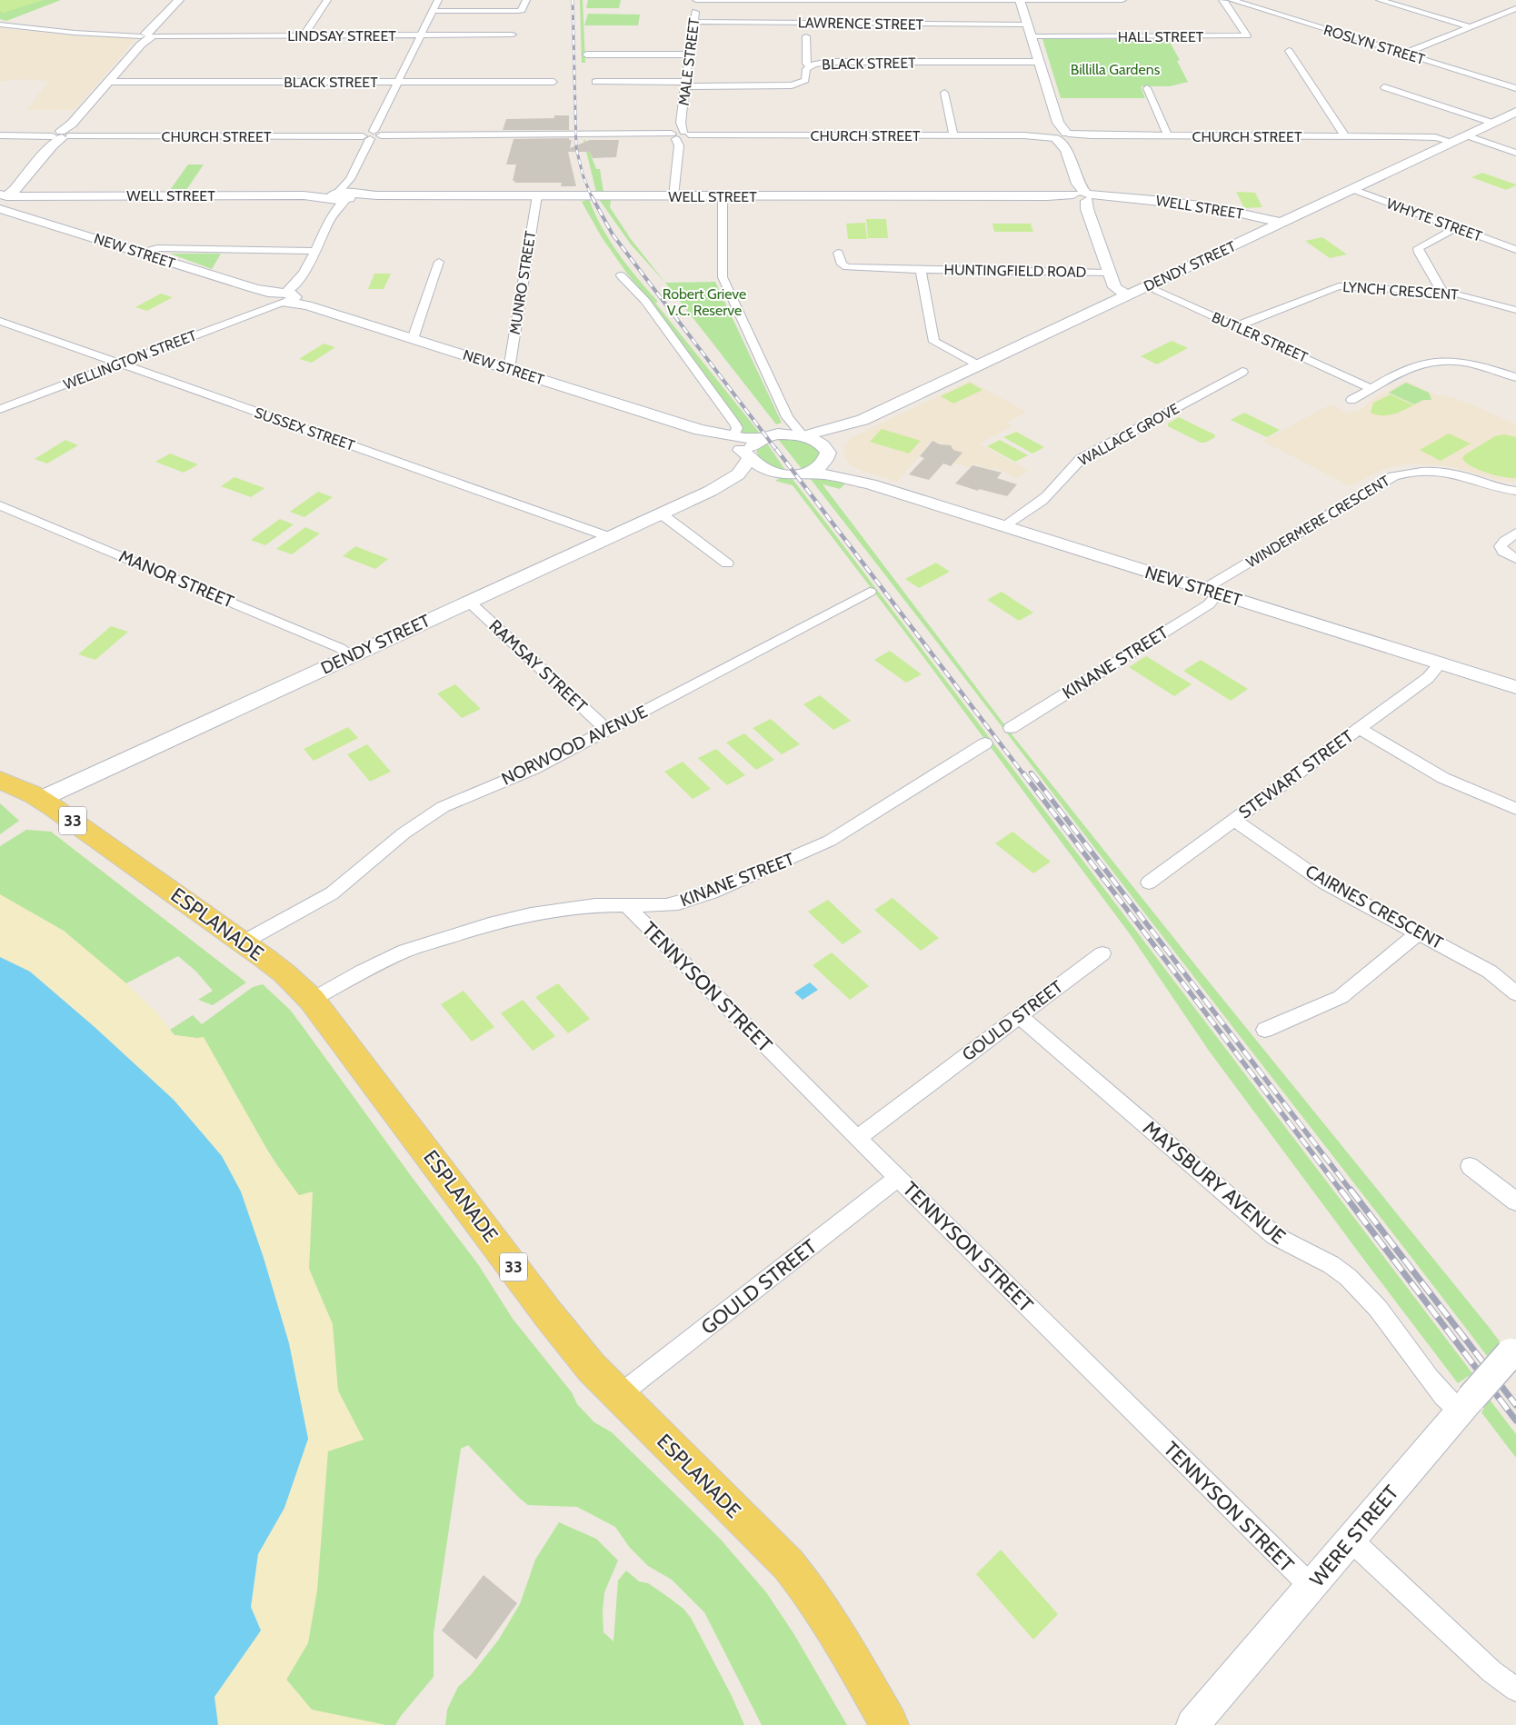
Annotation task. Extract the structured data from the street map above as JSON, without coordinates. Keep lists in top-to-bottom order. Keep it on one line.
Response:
{"streets":{"main road":["33","ESPLANADE"],"street":["LAWRENCE STREET","LINDSAY STREET","HALL STREET","ROSLYN STREET","MALE STREET","BLACK STREET","CHURCH STREET","WELL STREET","WHYTE STREET","NEW STREET","DENDY STREET","HUNTINGFIELD ROAD","MUNRO STREET","LYNCH CRESCENT","BUTLER STREET","WELLINGTON STREET","SUSSEX STREET","WALLACE GROVE","WINDERMERE CRESCENT","MANOR STREET","KINANE STREET","RAMSAY STREET","NORWOOD AVENUE","STEWART STREET","CAIRNES CRESCENT","TENNYSON STREET","GOULD STREET","MAYSBURY AVENUE","WERE STREET"]},"crossings":[["LAWRENCE STREET","MALE STREET"],["MALE STREET","BLACK STREET"],["MALE STREET","CHURCH STREET"],["MALE STREET","WELL STREET"],["CHURCH STREET","DENDY STREET"],["WELL STREET","NEW STREET"],["WELL STREET","DENDY STREET"],["WELL STREET","MUNRO STREET"],["WHYTE STREET","DENDY STREET"],["NEW STREET","DENDY STREET"],["NEW STREET","MUNRO STREET"],["NEW STREET","WELLINGTON STREET"],["NEW STREET","WALLACE GROVE"],["NEW STREET","WINDERMERE CRESCENT"],["NEW STREET","KINANE STREET"],["NEW STREET","STEWART STREET"],["DENDY STREET","HUNTINGFIELD ROAD"],["DENDY STREET","BUTLER STREET"],["DENDY STREET","SUSSEX STREET"],["DENDY STREET","MANOR STREET"],["DENDY STREET","RAMSAY STREET"],["DENDY STREET","ESPLANADE"],["LYNCH CRESCENT","BUTLER STREET"],["WELLINGTON STREET","SUSSEX STREET"],["WINDERMERE CRESCENT","KINANE STREET"],["KINANE STREET","ESPLANADE"],["KINANE STREET","TENNYSON STREET"],["RAMSAY STREET","NORWOOD AVENUE"],["NORWOOD AVENUE","ESPLANADE"],["STEWART STREET","CAIRNES CRESCENT"],["ESPLANADE","GOULD STREET"],["TENNYSON STREET","GOULD STREET"],["TENNYSON STREET","WERE STREET"],["GOULD STREET","MAYSBURY AVENUE"],["MAYSBURY AVENUE","WERE STREET"]],"parks":["Billilla Gardens","Robert Grieve V.C. Reserve"]}
